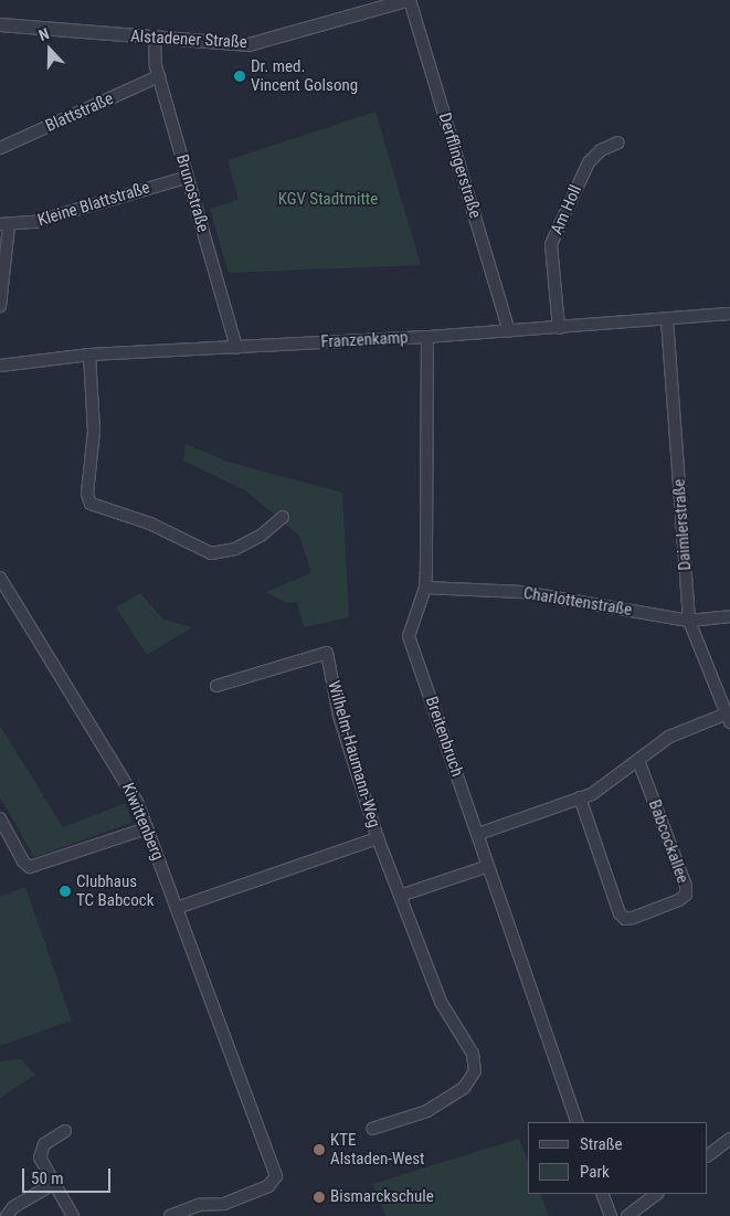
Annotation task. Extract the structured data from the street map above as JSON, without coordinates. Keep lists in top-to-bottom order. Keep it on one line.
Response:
{"streets":{"street":["Alstadener Straße","Blattstraße","Derfflingerstraße","Brunostraße","Kleine Blattstraße","Am Holl","Franzenkamp","Daimlerstraße","Charlottenstraße","Breitenbruch","Wilhelm-Haumann-Weg","Kiwittenberg","Babcockallee"]},"crossings":[["Alstadener Straße","Brunostraße"],["Blattstraße","Brunostraße"],["Derfflingerstraße","Franzenkamp"],["Brunostraße","Kleine Blattstraße"],["Brunostraße","Franzenkamp"],["Am Holl","Franzenkamp"],["Franzenkamp","Daimlerstraße"],["Franzenkamp","Breitenbruch"],["Daimlerstraße","Charlottenstraße"],["Charlottenstraße","Breitenbruch"],["Wilhelm-Haumann-Weg","Kiwittenberg"]],"parks":["KGV Stadtmitte"],"places":["Dr. med. Vincent Golsong","Clubhaus TC Babcock","KTE Alstaden-West","Bismarckschule"],"legend":["Straße","Park"],"scale_bar":"50 m","north":"top"}
